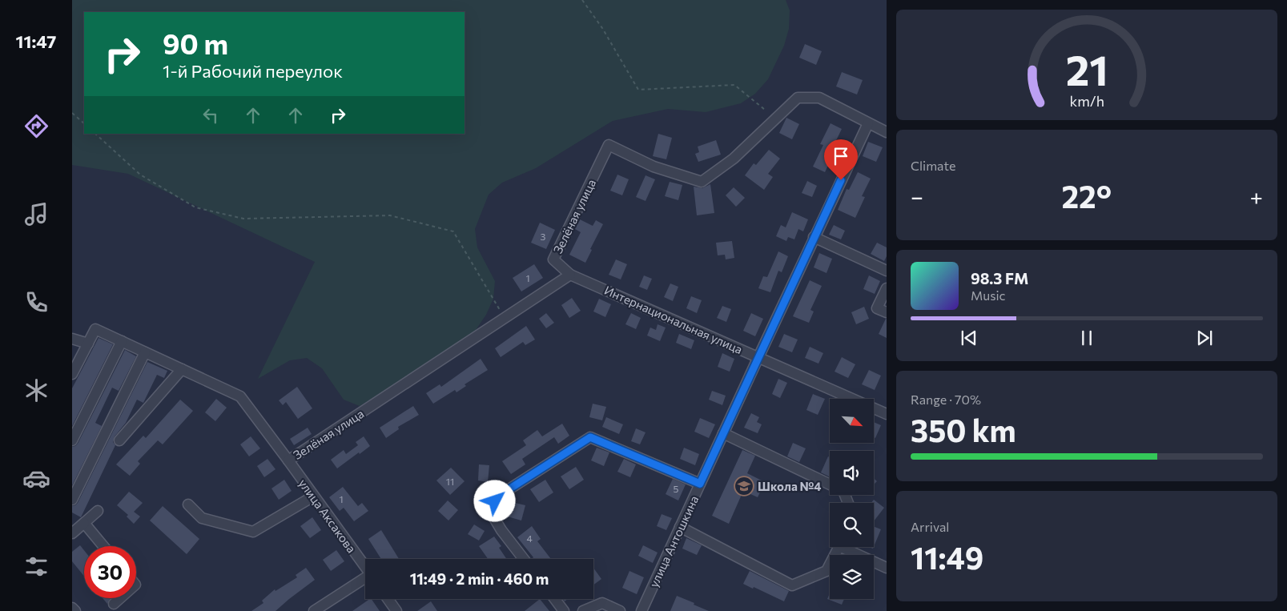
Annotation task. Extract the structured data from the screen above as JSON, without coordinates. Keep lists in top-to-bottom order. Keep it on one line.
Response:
{"streets":{"street":["Зелёная улица","Интернациональная улица","улица Аксакова","улица Антошкина"]},"crossings":[["Зелёная улица","Интернациональная улица"],["Зелёная улица","улица Аксакова"],["Зелёная улица","улица Антошкина"],["Интернациональная улица","улица Антошкина"]],"places":{"school or university":["Школа №4"]},"house_numbers":["3","1","11","5","1","4"],"north":"bottom right","page":{"tabs":"11:47","turn":["90 m","1-й Рабочий переулок"],"tile":["Climate",["Range · 70%","350 km"],["Arrival","11:49"]],"heat":["−","22°","+"],"song":["98.3 FM","Music"],"limit":"30","trip":"11:49 · 2 min · 460 m","gauge":["21","km/h"]}}
